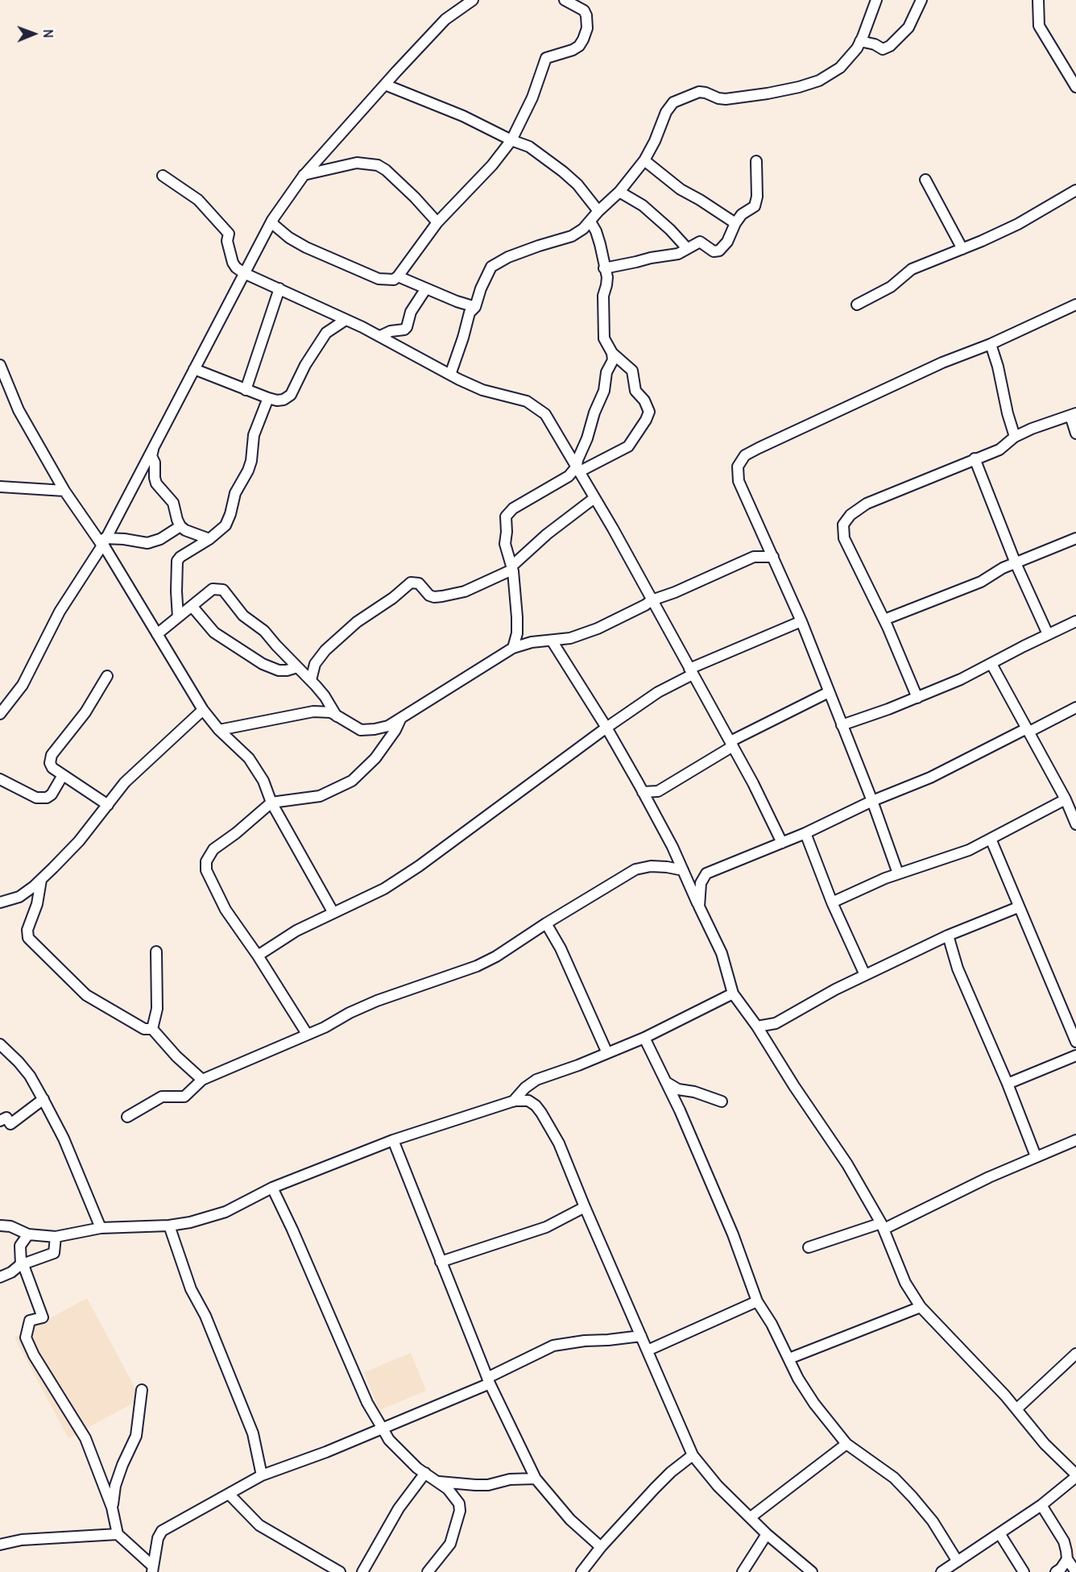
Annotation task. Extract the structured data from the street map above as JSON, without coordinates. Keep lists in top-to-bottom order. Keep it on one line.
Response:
{"north":"right"}
